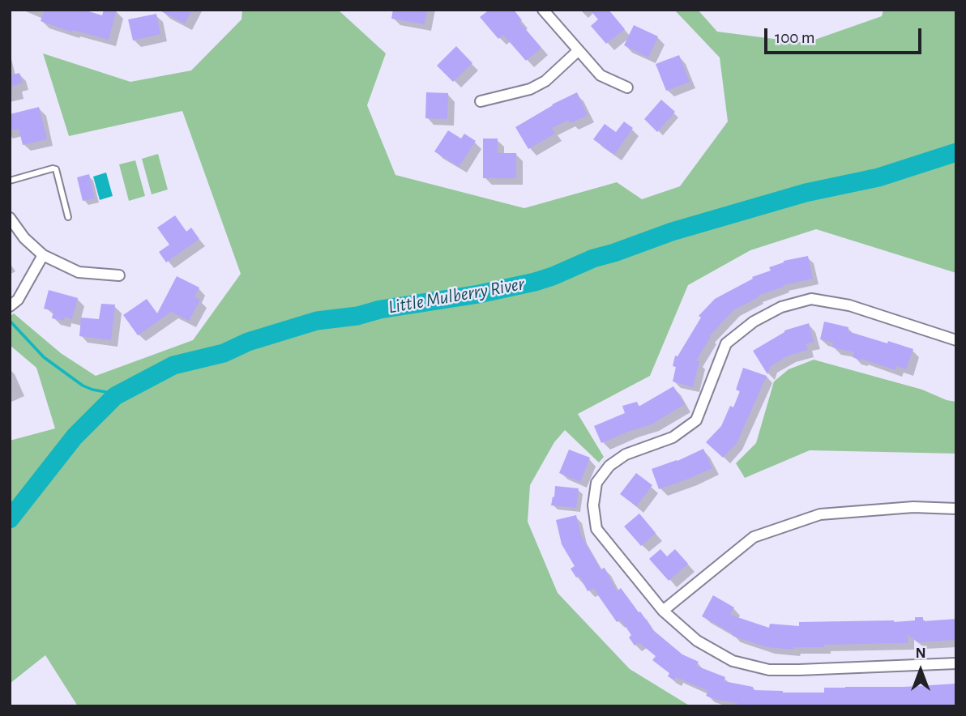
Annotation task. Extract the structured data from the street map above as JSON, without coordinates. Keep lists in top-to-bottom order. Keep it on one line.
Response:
{"water":["Little Mulberry River"],"scale_bar":"100 m","north":"top"}
